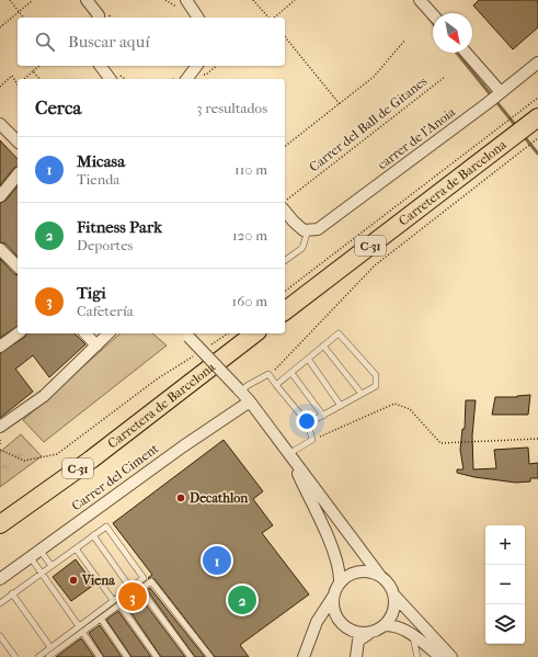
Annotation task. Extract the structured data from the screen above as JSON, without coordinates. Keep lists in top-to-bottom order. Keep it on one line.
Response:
{"streets":{"highway":["Carretera de Barcelona","C-31"],"street":["carrer de l'Anoia","Carrer del Ciment"],"path":["Carrer del Ball de Gitanes"]},"places":["Decathlon","Viena"],"north":"bottom right","page":{"search":"Buscar aquí","heading":["Cerca","3 resultados"],"list":[{"mark":"1","name":"Micasa","note":"Tienda","value":"110 m"},{"mark":"2","name":"Fitness Park","note":"Deportes","value":"120 m"},{"mark":"3","name":"Tigi","note":"Cafetería","value":"160 m"}],"map_buttons":["+","−"],"pins":["1","3","2"]}}
